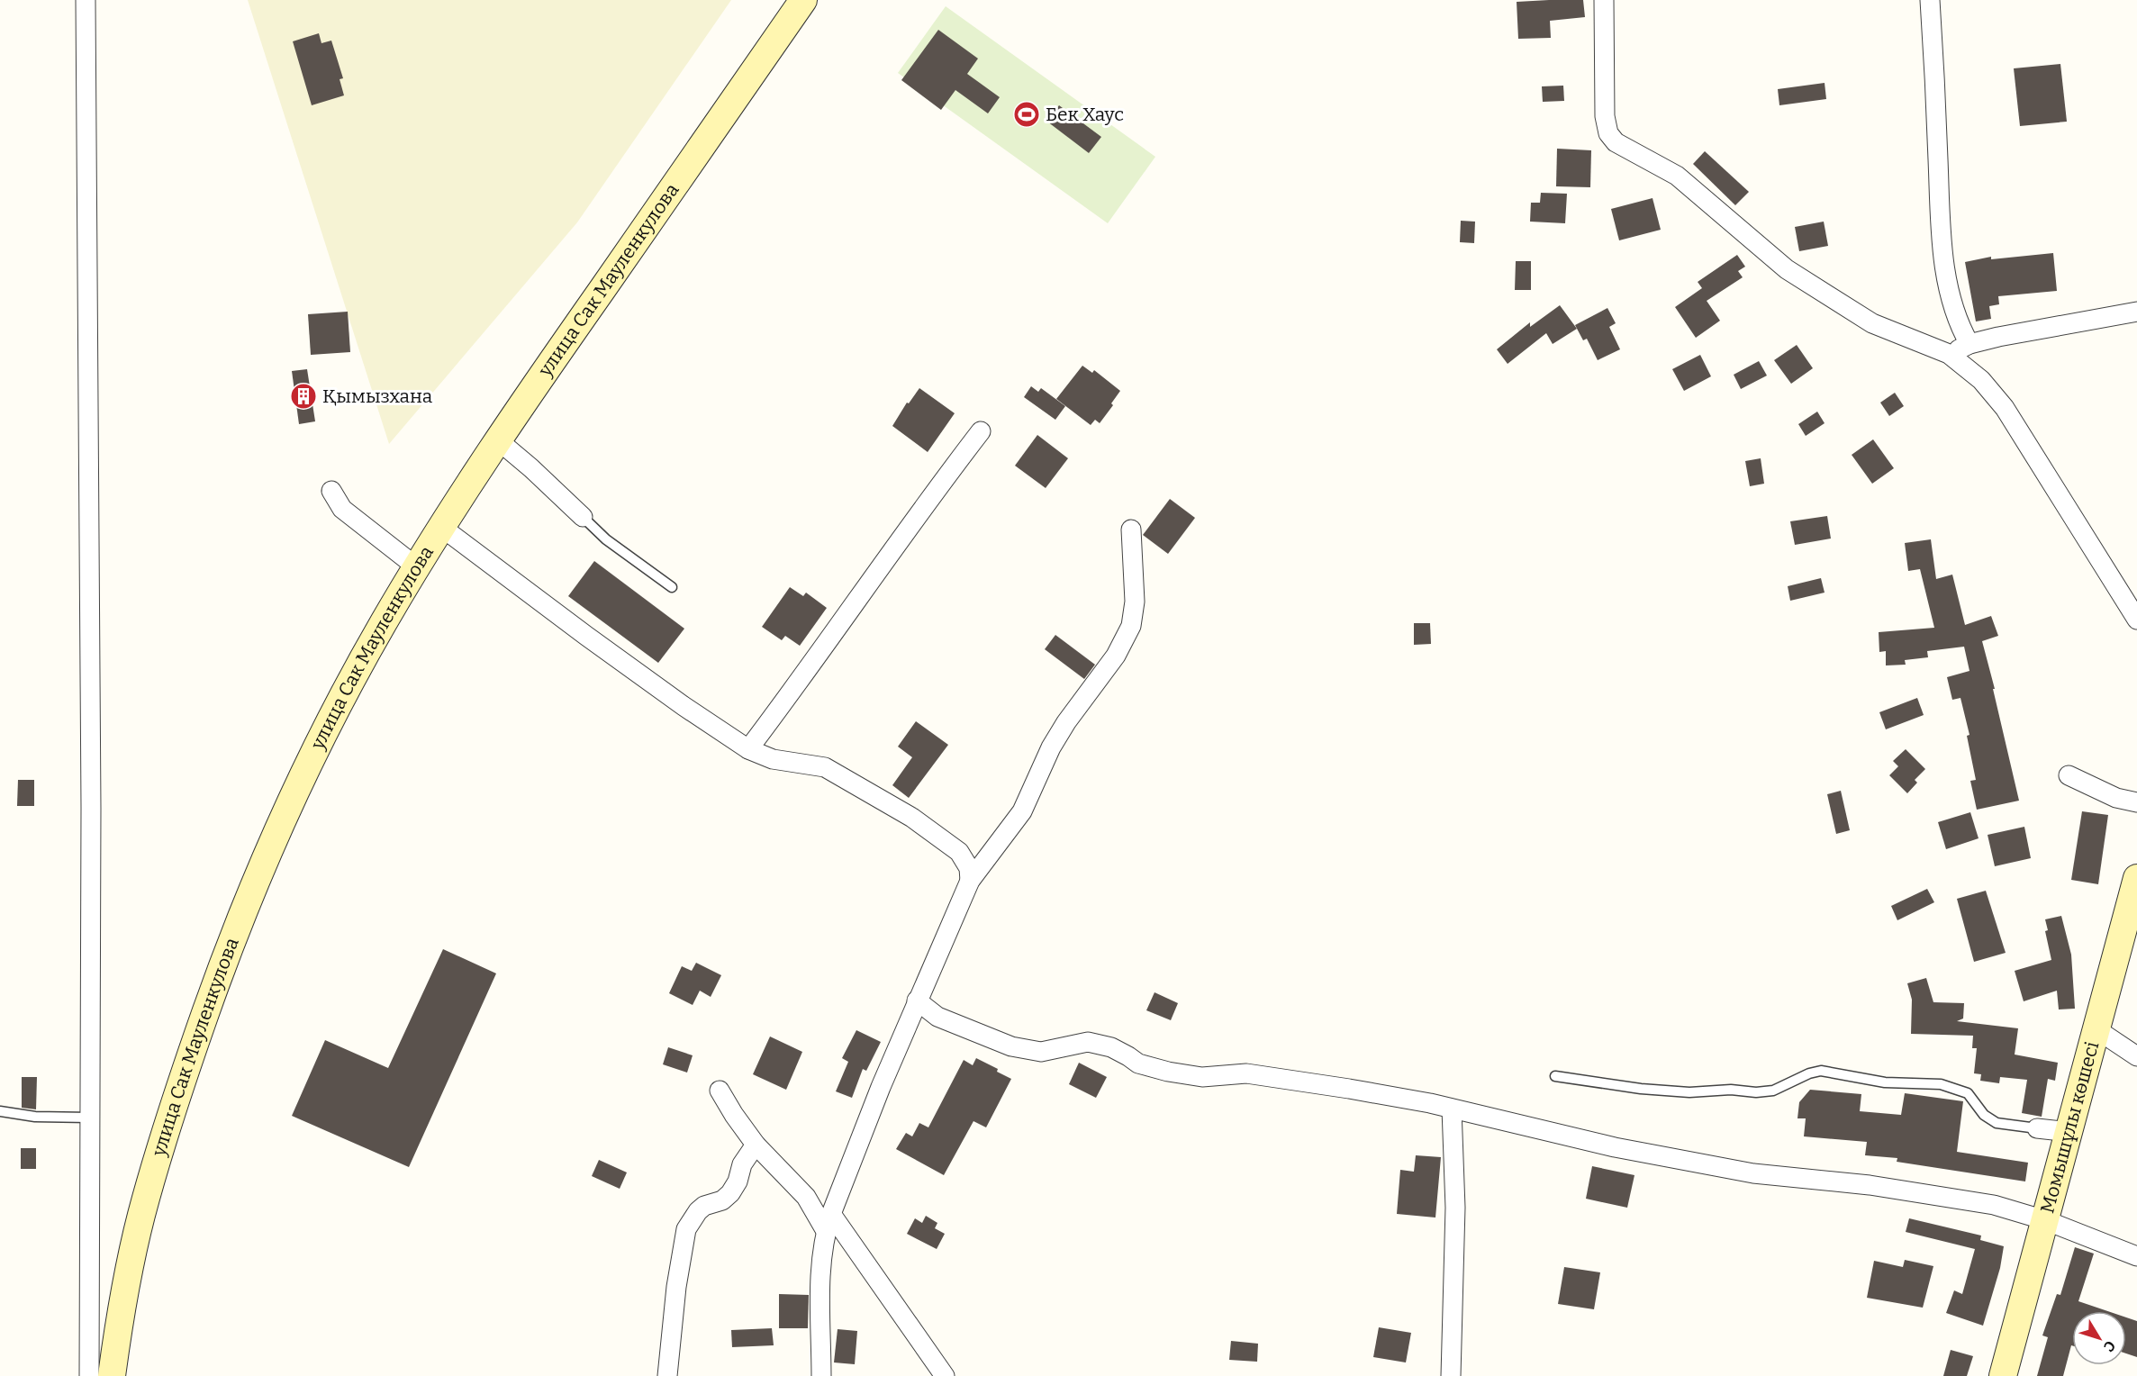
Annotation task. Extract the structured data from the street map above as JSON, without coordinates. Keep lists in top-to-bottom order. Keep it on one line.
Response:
{"streets":{"main road":["улица Сак Мауленкулова","Момышұлы көшесі"]},"places":{"sports":["Бек Хаус"],"building":["Қымызхана"]},"north":"bottom right"}
